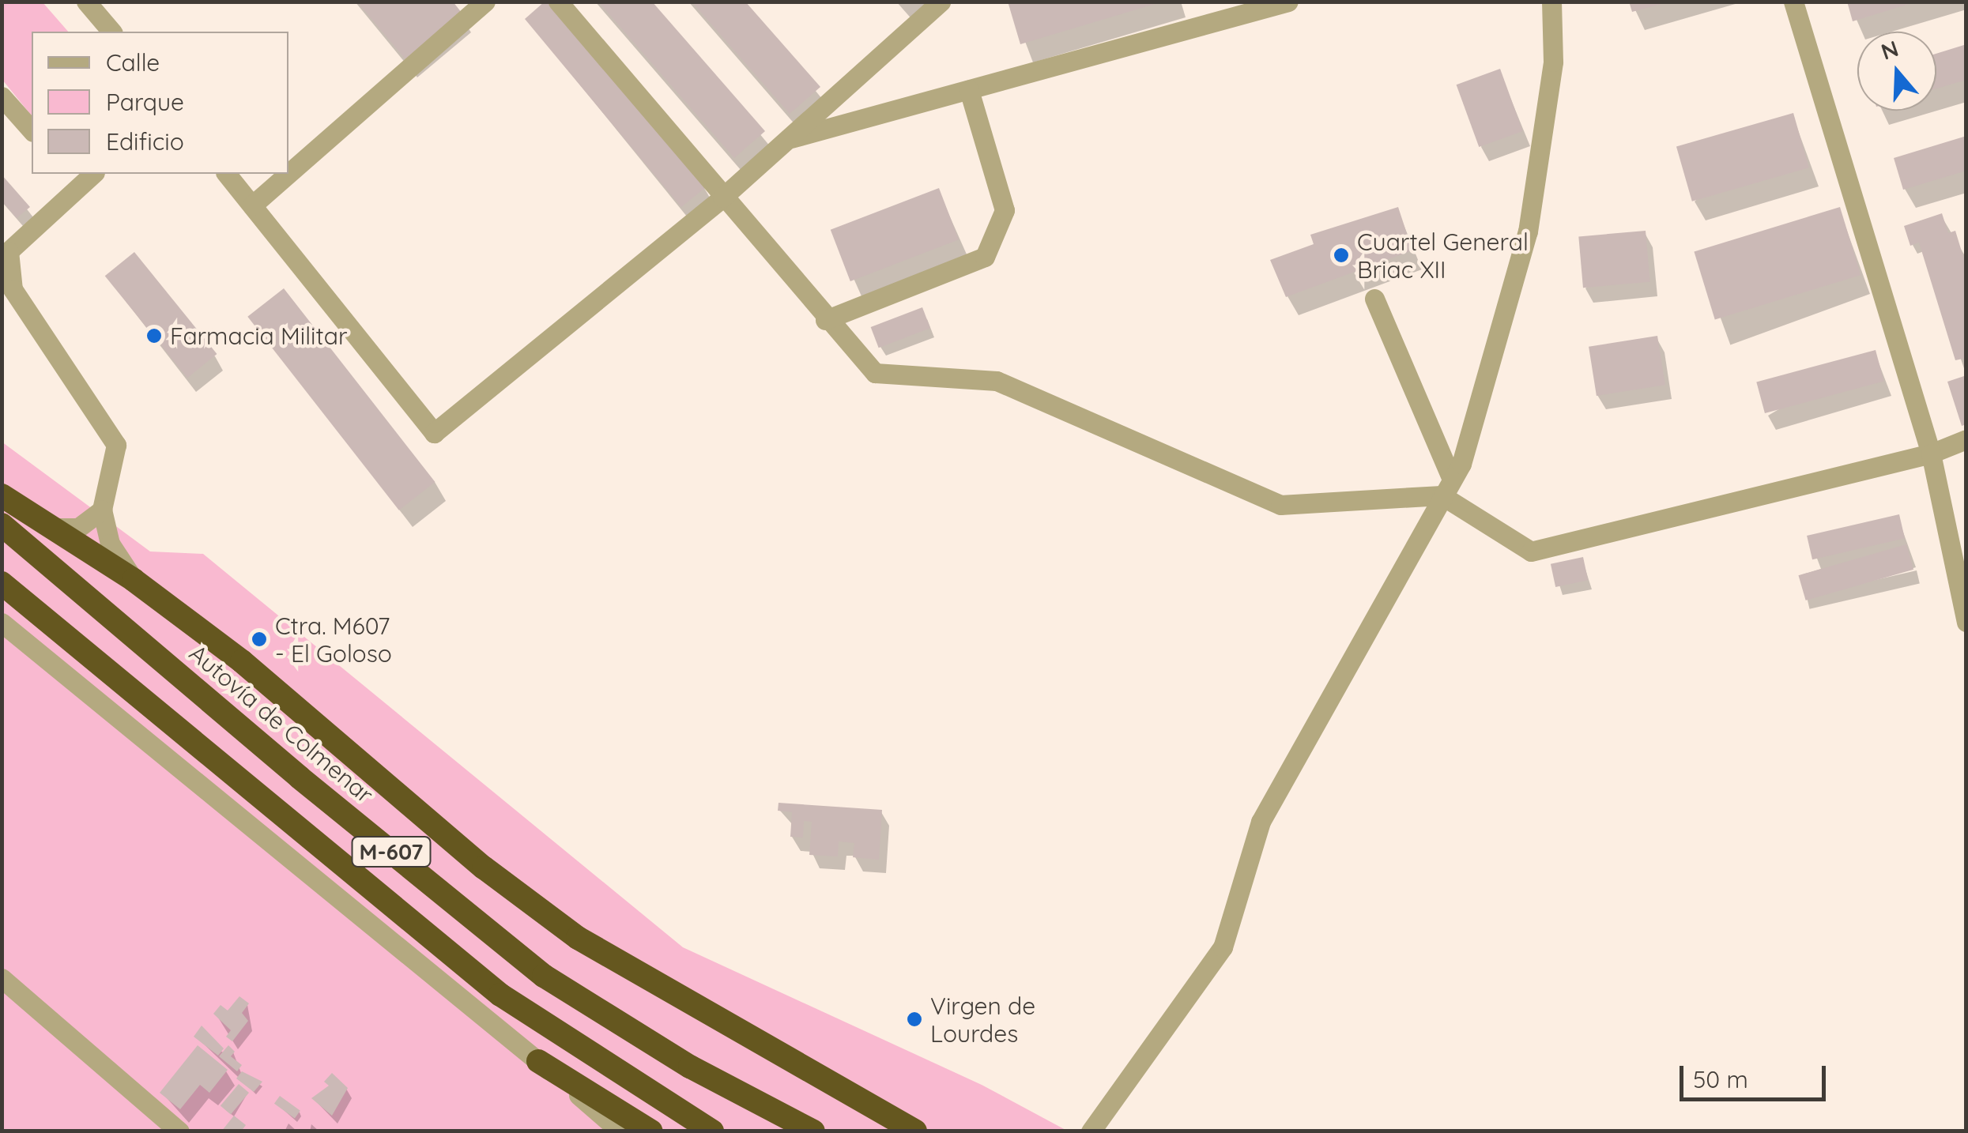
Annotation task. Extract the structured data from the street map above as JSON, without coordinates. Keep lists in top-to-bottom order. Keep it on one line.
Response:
{"streets":{"highway":["Autovía de Colmenar","M-607"]},"places":["Cuartel General Briac XII","Farmacia Militar","Ctra. M607 - El Goloso","Virgen de Lourdes"],"legend":["Calle","Parque","Edificio"],"scale_bar":"50 m","north":"top"}
